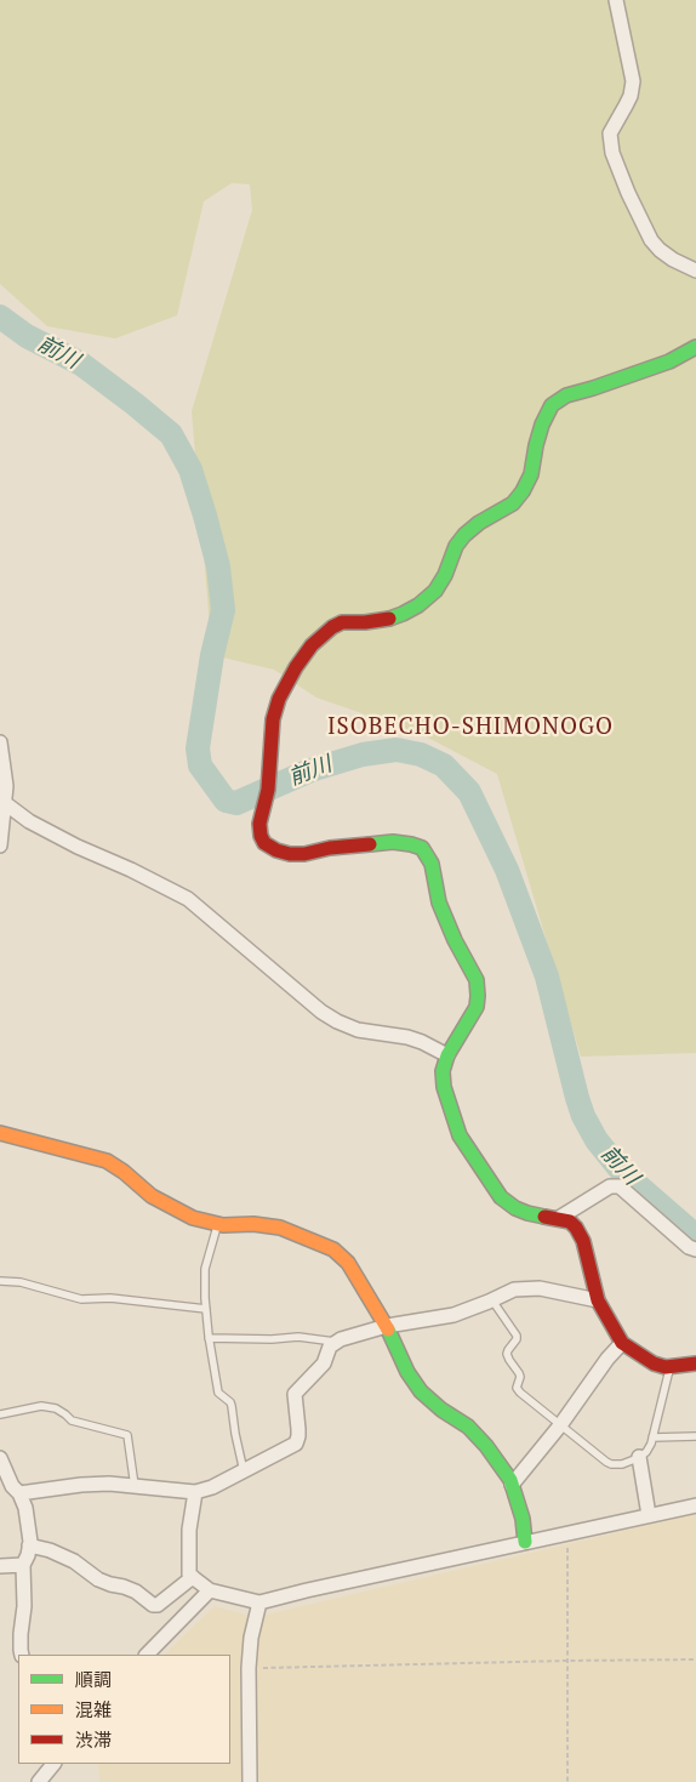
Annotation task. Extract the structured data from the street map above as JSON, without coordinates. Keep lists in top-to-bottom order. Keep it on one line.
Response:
{"districts":["ISOBECHO-SHIMONOGO"],"water":["前川"],"legend":["順調","混雑","渋滞"]}
